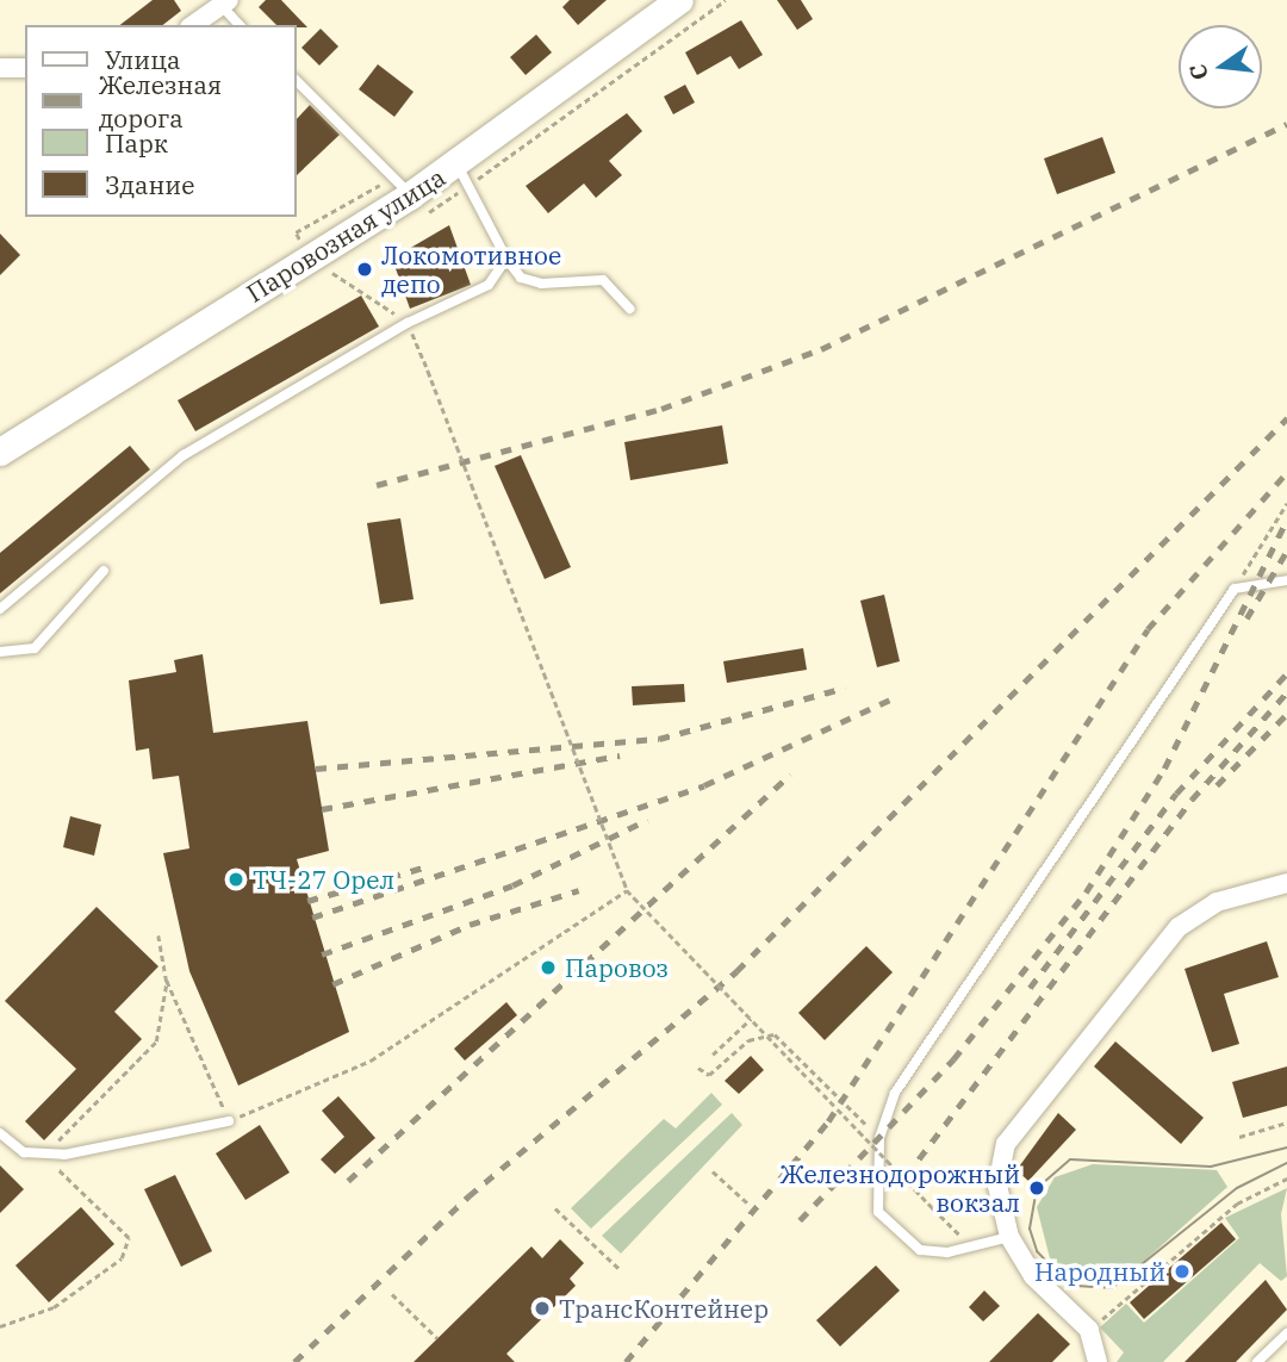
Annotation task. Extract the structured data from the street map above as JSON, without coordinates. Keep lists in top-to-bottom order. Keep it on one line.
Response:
{"streets":{"main road":["Паровозная улица"]},"places":["Локомотивное депо","ТЧ-27 Орел","Паровоз","Железнодорожный вокзал","Народный","ТрансКонтейнер"],"legend":["Улица","Железная дорога","Парк","Здание"],"north":"left"}
